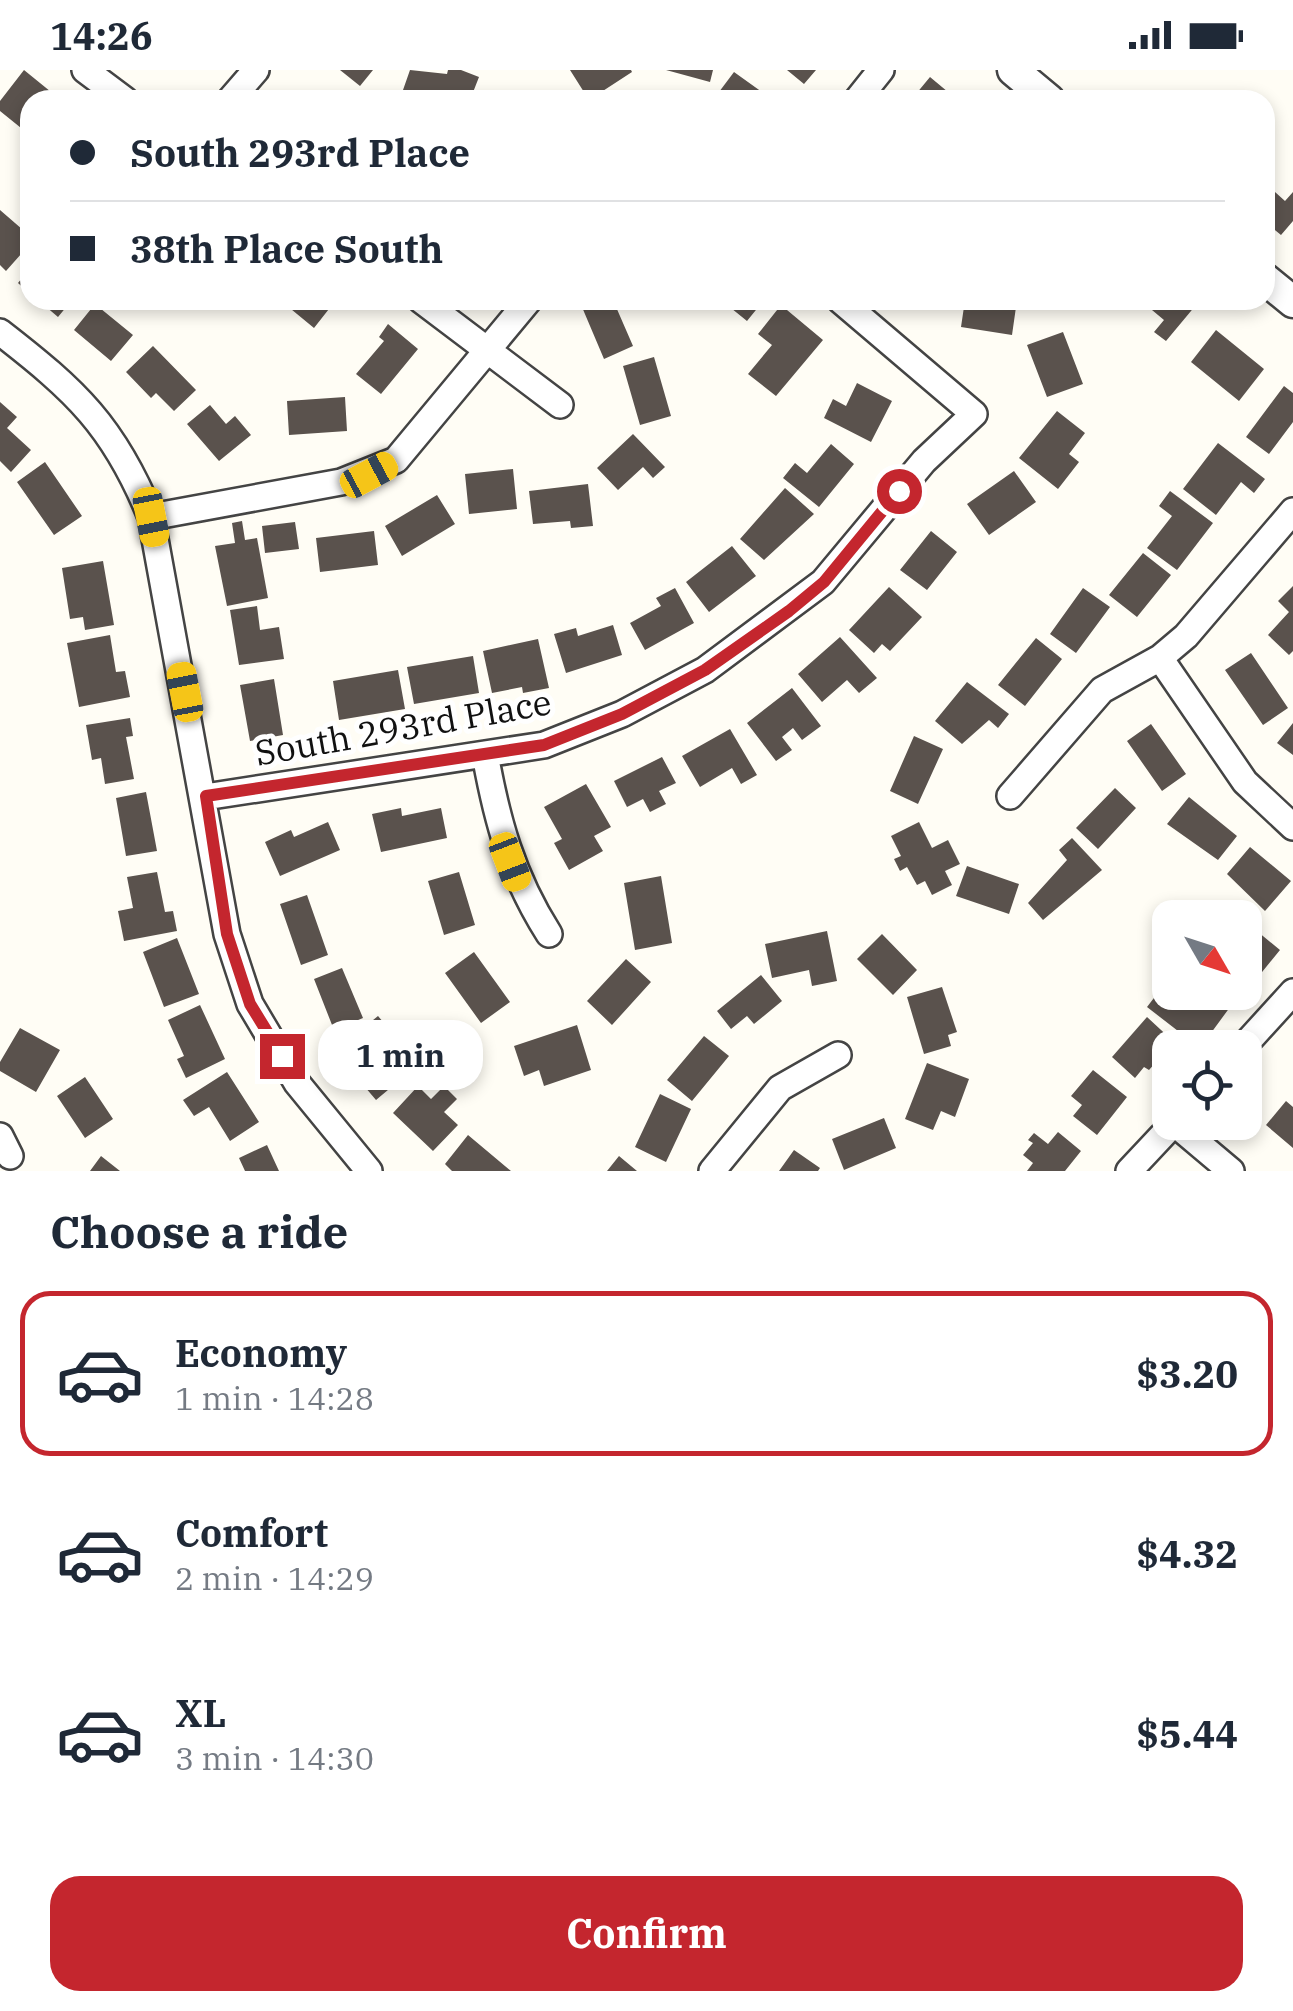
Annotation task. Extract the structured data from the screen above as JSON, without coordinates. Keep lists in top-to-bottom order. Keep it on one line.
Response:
{"streets":{"street":["South 293rd Place"]},"north":"bottom right","page":{"status":"14:26","banner":["South 293rd Place","38th Place South"],"bubble":"1 min","heading":"Choose a ride","list":[{"name":"Economy","note":"1 min · 14:28","value":"$3.20"},{"name":"Comfort","note":"2 min · 14:29","value":"$4.32"},{"name":"XL","note":"3 min · 14:30","value":"$5.44"}],"buttons":"Confirm"}}
